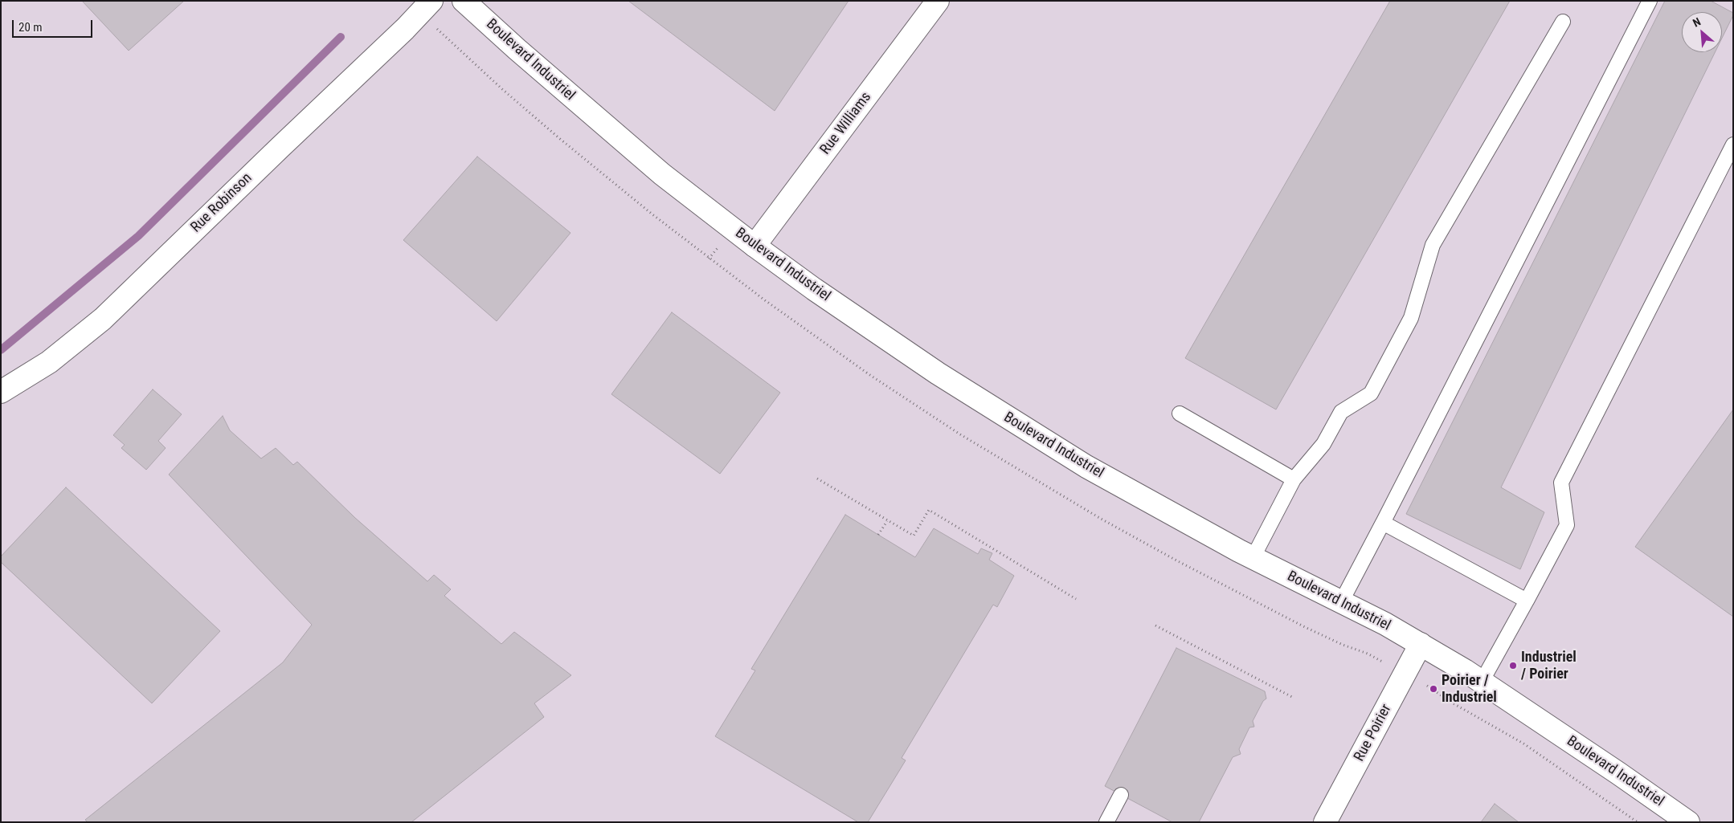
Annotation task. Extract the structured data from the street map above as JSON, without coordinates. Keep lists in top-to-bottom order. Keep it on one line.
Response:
{"streets":{"street":["Boulevard Industriel","Rue Williams","Rue Robinson","Rue Poirier"]},"crossings":[["Boulevard Industriel","Rue Williams"],["Boulevard Industriel","Rue Poirier"]],"places":["Industriel / Poirier","Poirier / Industriel"],"scale_bar":"20 m","north":"top left"}
